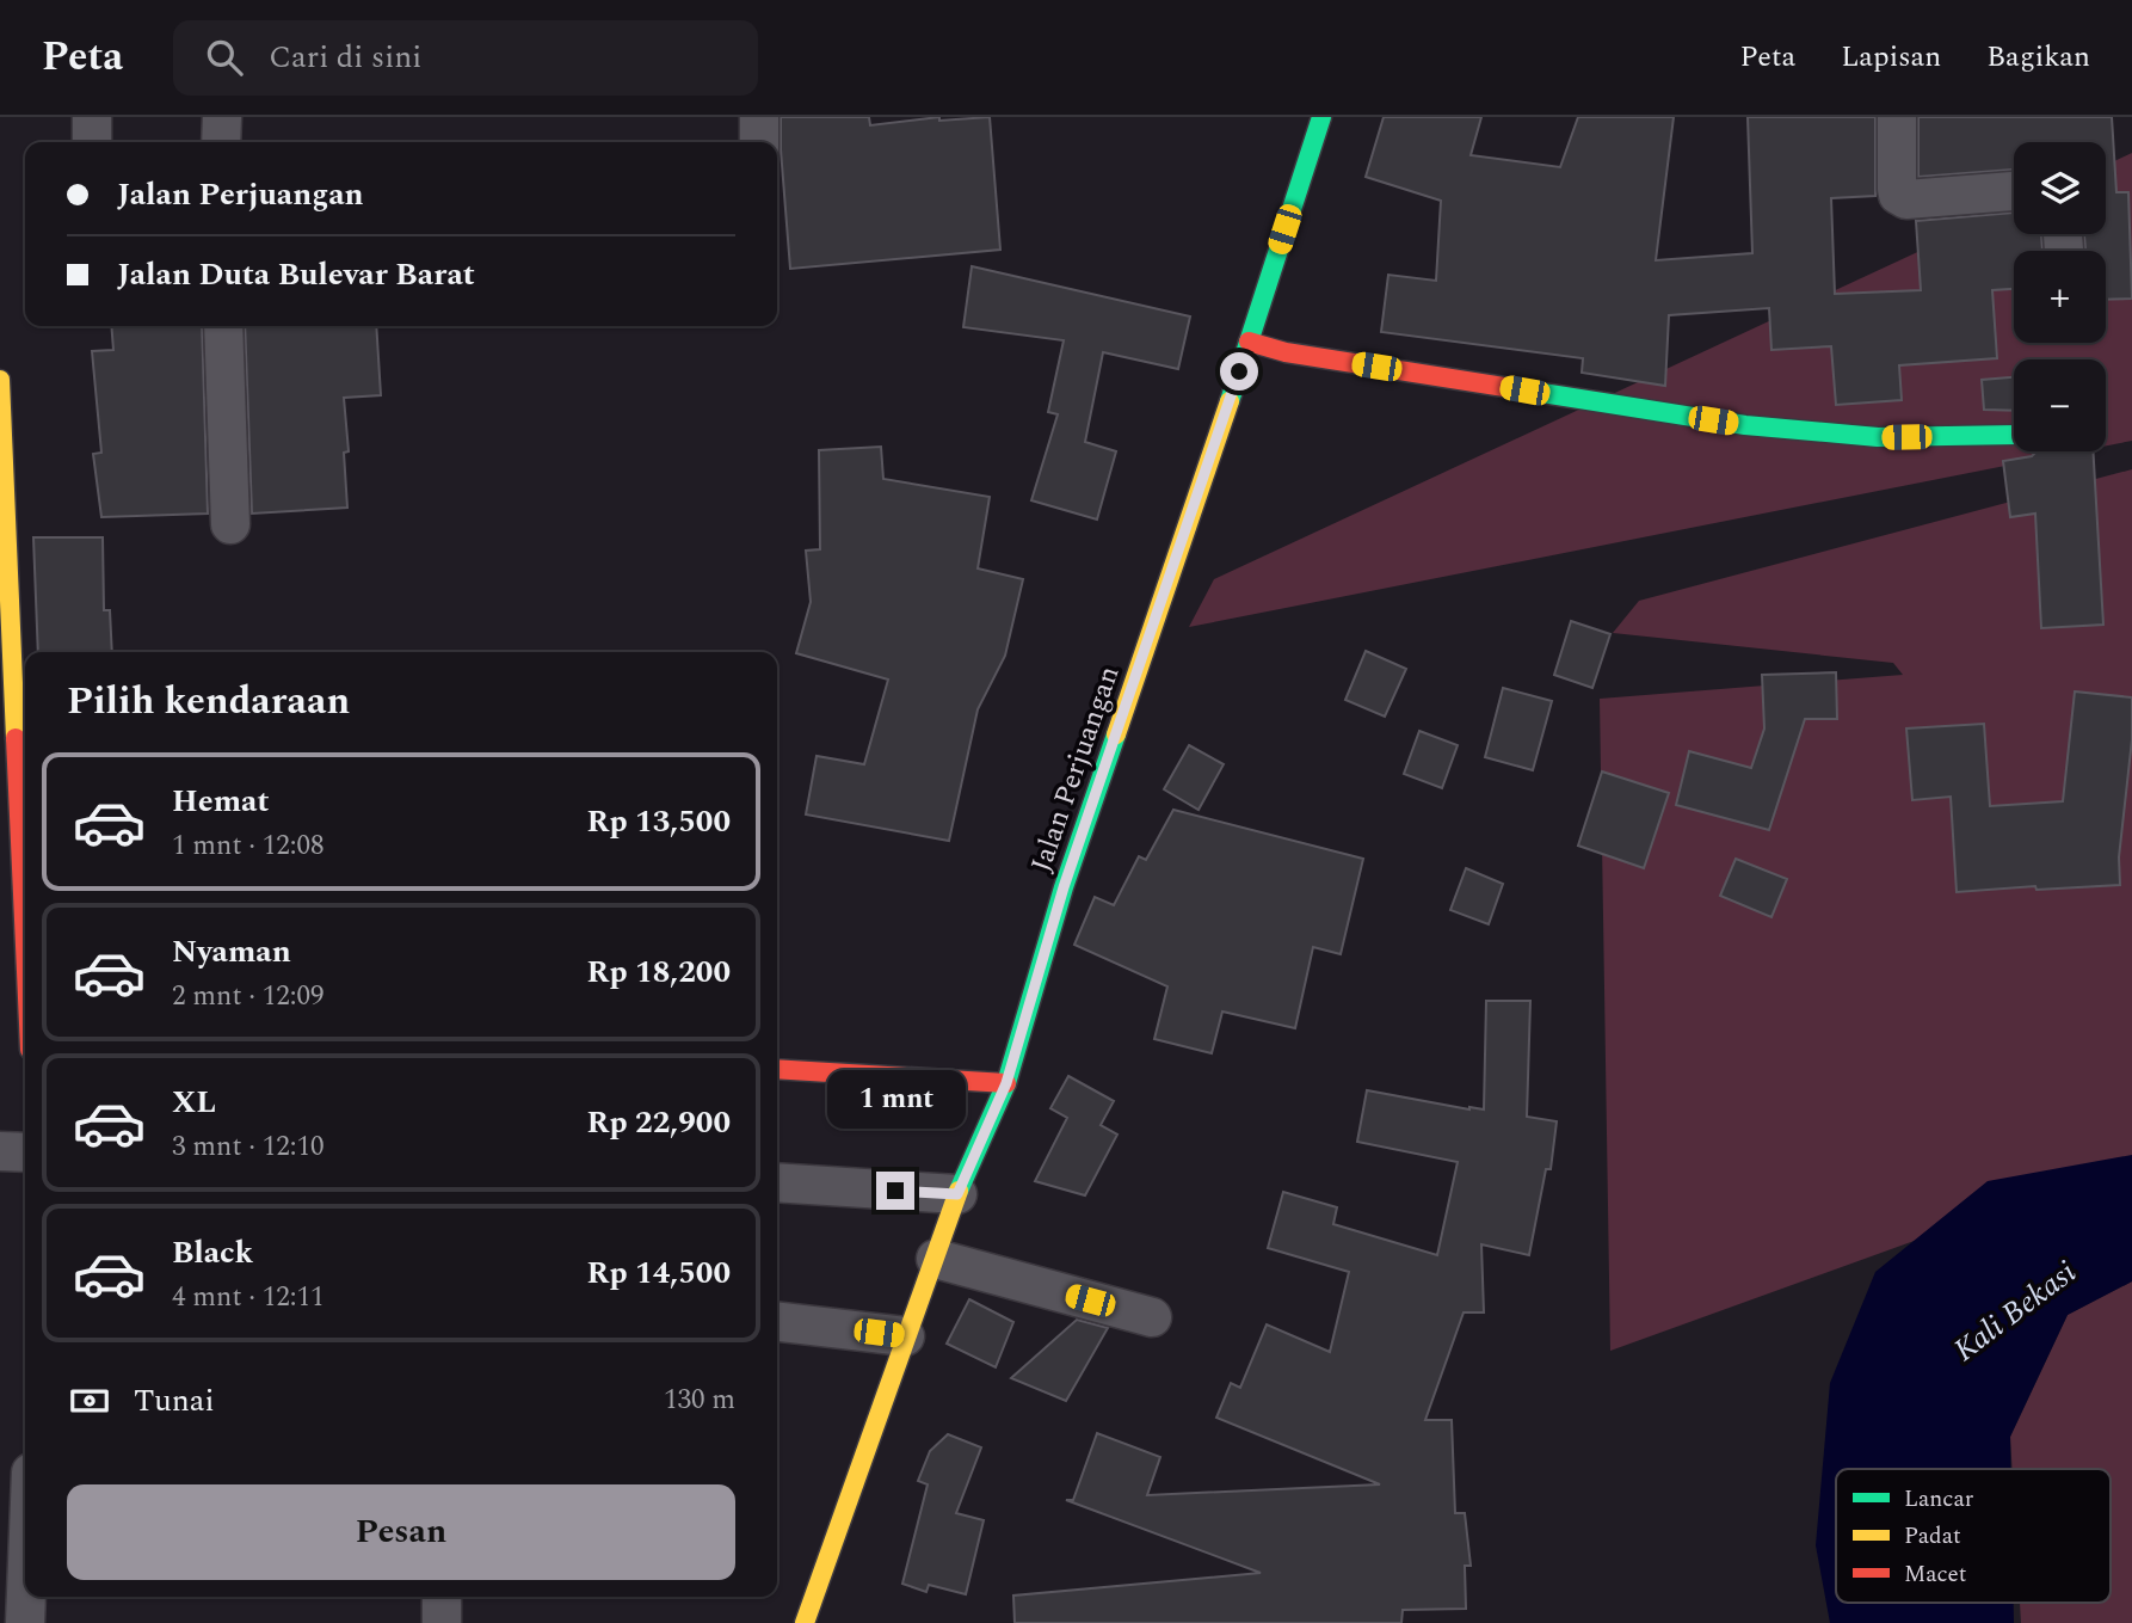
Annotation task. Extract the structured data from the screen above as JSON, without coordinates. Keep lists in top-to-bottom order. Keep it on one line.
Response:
{"streets":{"street":["Jalan Perjuangan"]},"water":["Kali Bekasi"],"legend":["Lancar","Padat","Macet"],"page":{"header":"Peta","search":"Cari di sini","nav":["Peta","Lapisan","Bagikan"],"map_buttons":["+","−"],"banner":["Jalan Perjuangan","Jalan Duta Bulevar Barat"],"heading":"Pilih kendaraan","list":[{"name":"Hemat","note":"1 mnt · 12:08","value":"Rp 13,500"},{"name":"Nyaman","note":"2 mnt · 12:09","value":"Rp 18,200"},{"name":"XL","note":"3 mnt · 12:10","value":"Rp 22,900"},{"name":"Black","note":"4 mnt · 12:11","value":"Rp 14,500"}],"bubble":"1 mnt","pay":["Tunai","130 m"],"buttons":"Pesan"}}
